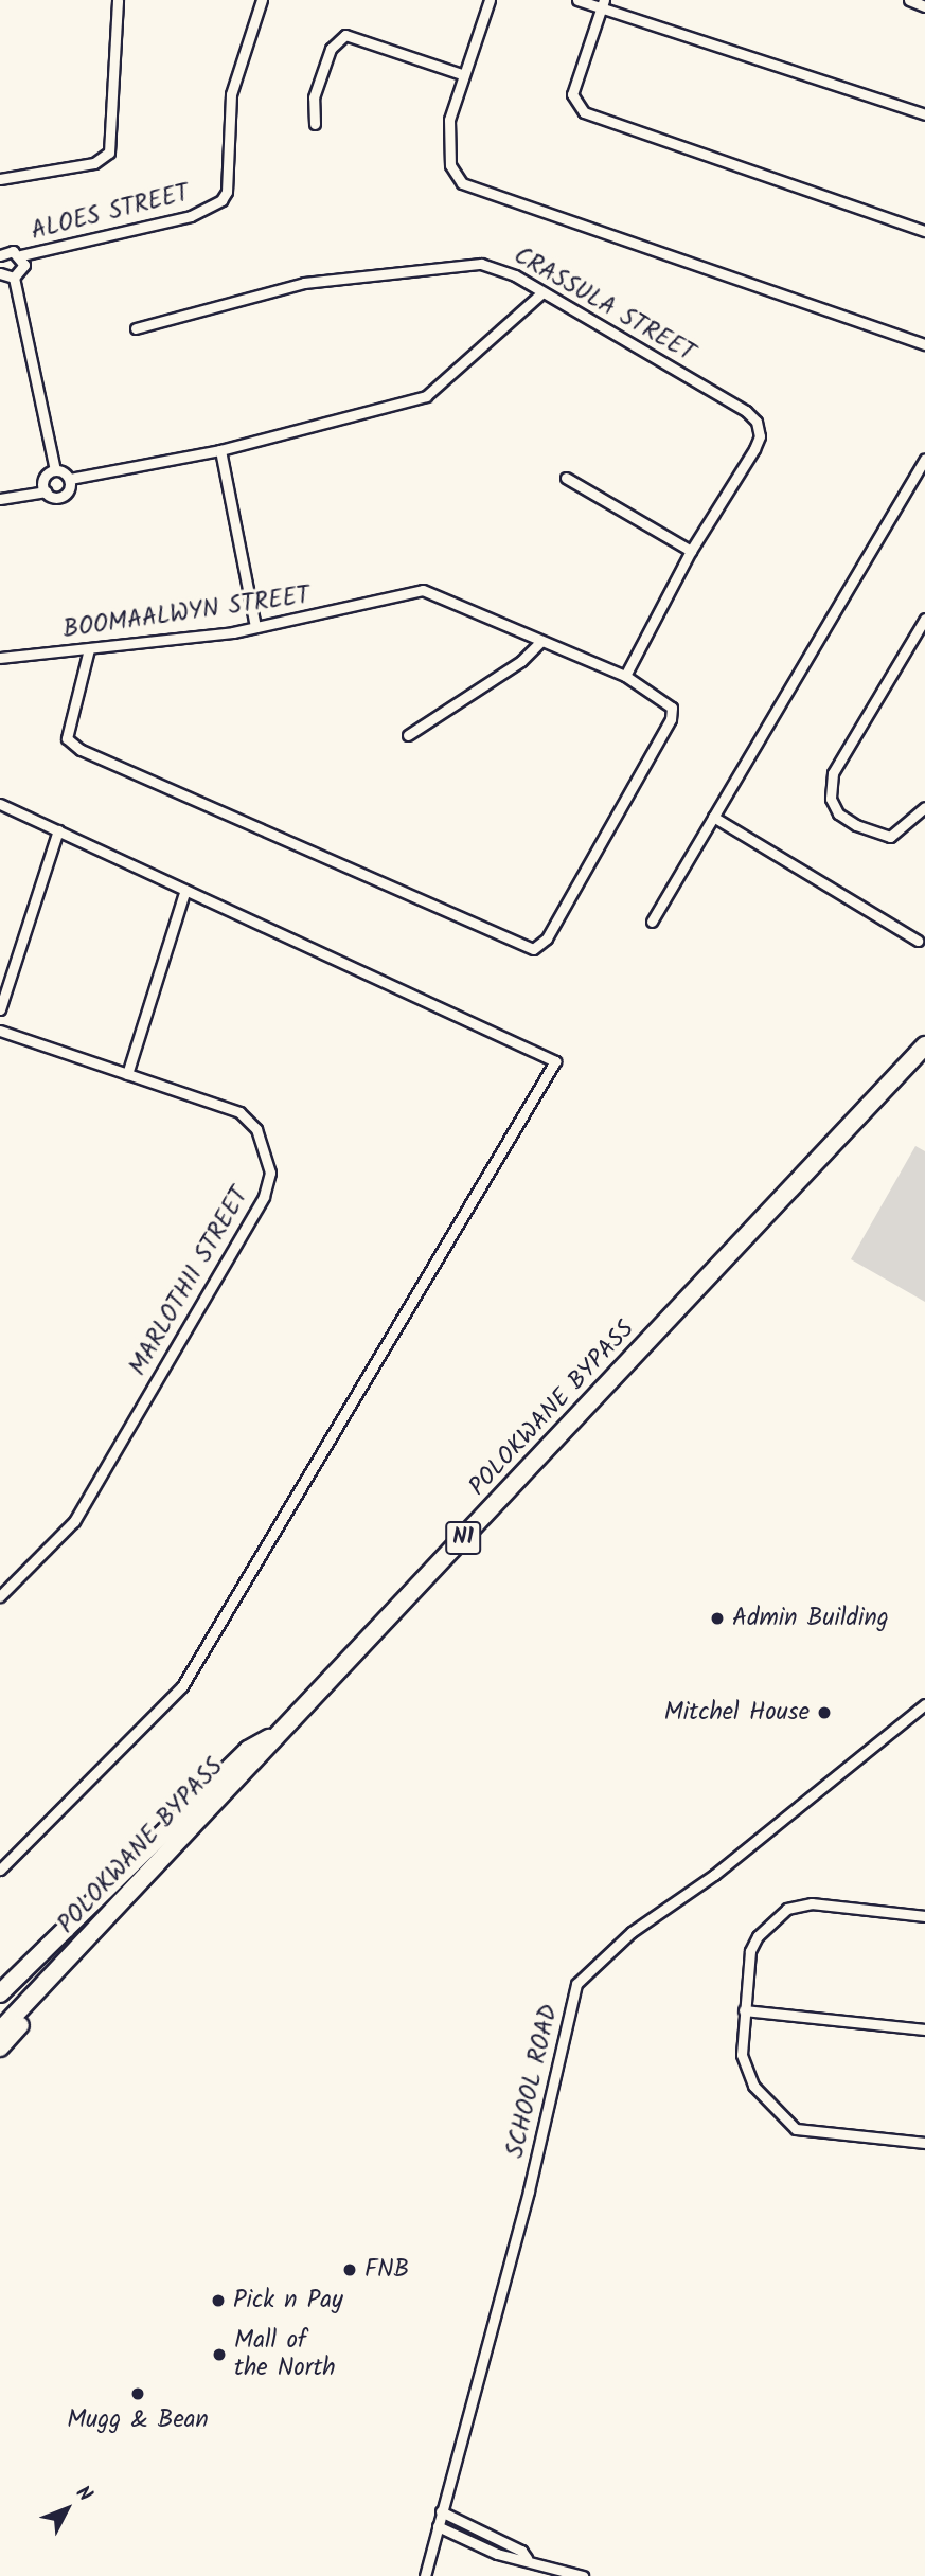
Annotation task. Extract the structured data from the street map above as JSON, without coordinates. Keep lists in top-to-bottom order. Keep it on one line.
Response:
{"streets":{"highway":["POLOKWANE BYPASS","N1"],"street":["ALOES STREET","CRASSULA STREET","BOOMAALWYN STREET","MARLOTHII STREET","SCHOOL ROAD"]},"crossings":[["CRASSULA STREET","BOOMAALWYN STREET"]],"places":["Admin Building","Mitchel House","FNB","Pick n Pay","Mall of the North","Mugg & Bean"],"north":"top right"}
